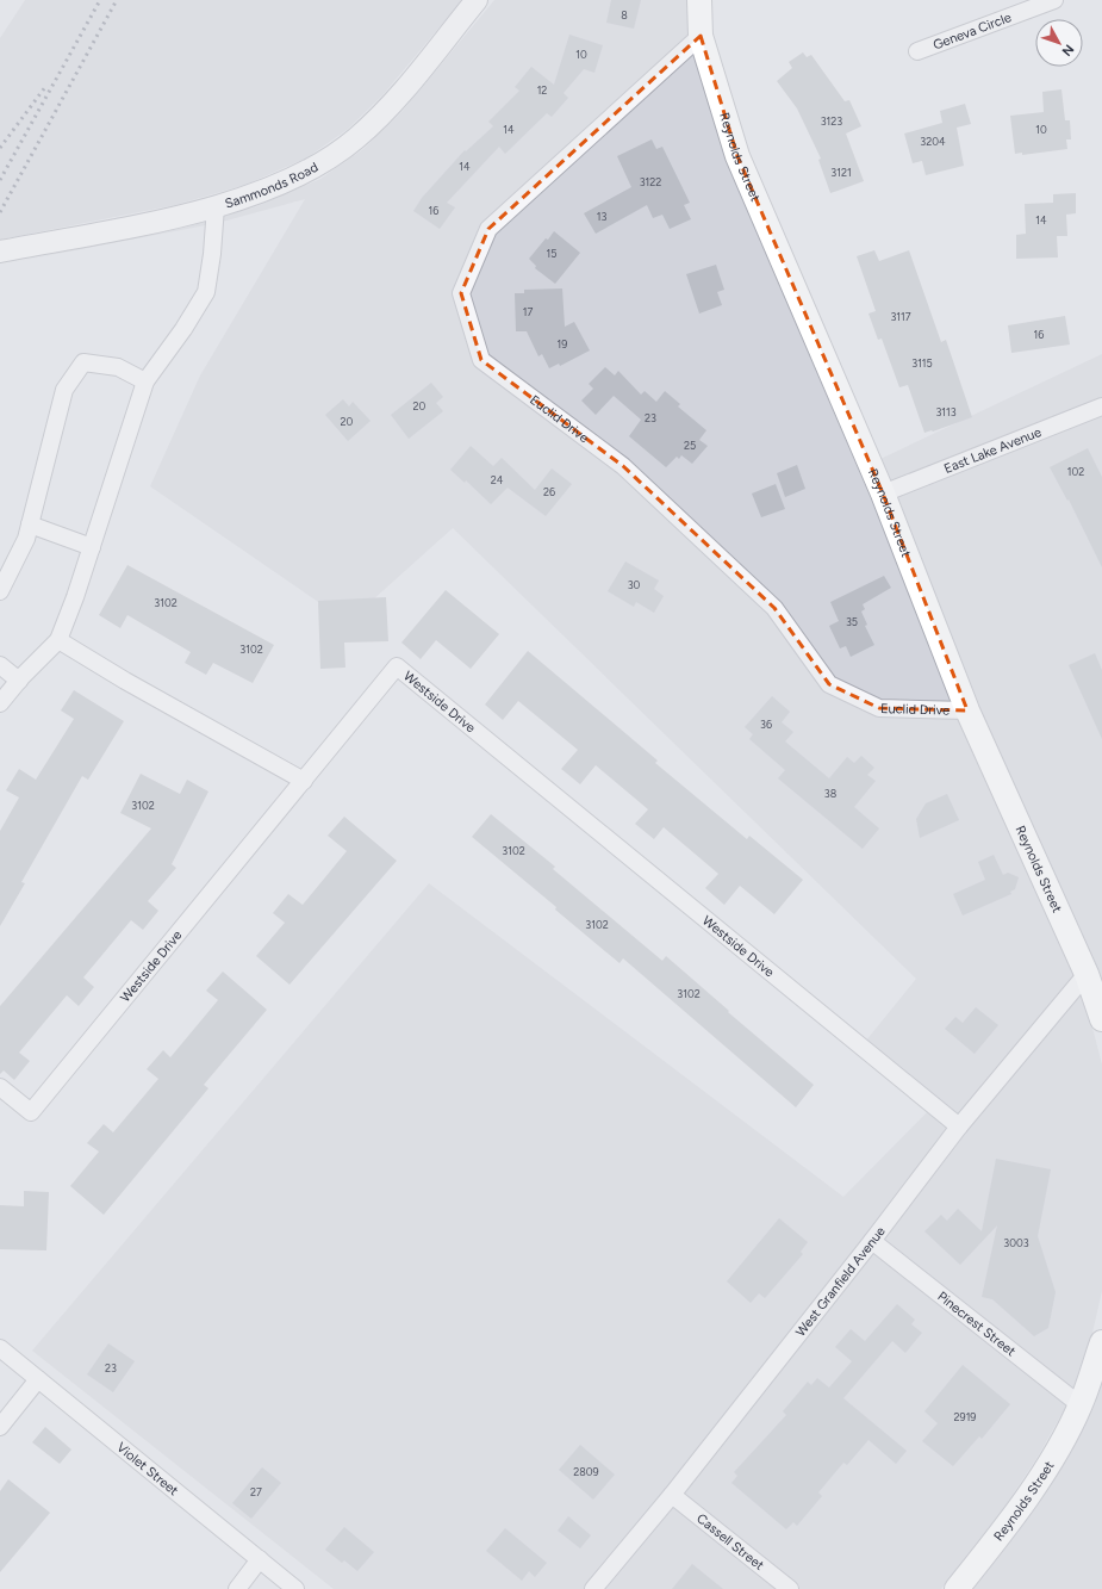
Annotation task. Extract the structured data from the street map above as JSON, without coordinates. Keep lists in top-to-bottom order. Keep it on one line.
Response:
{"streets":{"main road":["Reynolds Street"],"street":["Geneva Circle","Sammonds Road","Euclid Drive","East Lake Avenue","Westside Drive","West Granfield Avenue","Pinecrest Street","Violet Street","Cassell Street"]},"crossings":[["Reynolds Street","Euclid Drive"],["Reynolds Street","East Lake Avenue"],["Reynolds Street","West Granfield Avenue"],["Reynolds Street","Pinecrest Street"],["Westside Drive","West Granfield Avenue"],["West Granfield Avenue","Pinecrest Street"],["West Granfield Avenue","Cassell Street"]],"house_numbers":["8","10","12","3123","14","10","3204","14","3121","3122","16","13","14","15","17","3117","16","19","3115","20","3113","23","20","25","102","24","26","30","3102","35","3102","36","38","3102","3102","3102","3102","3003","23","2919","2809","27"],"north":"bottom right"}
